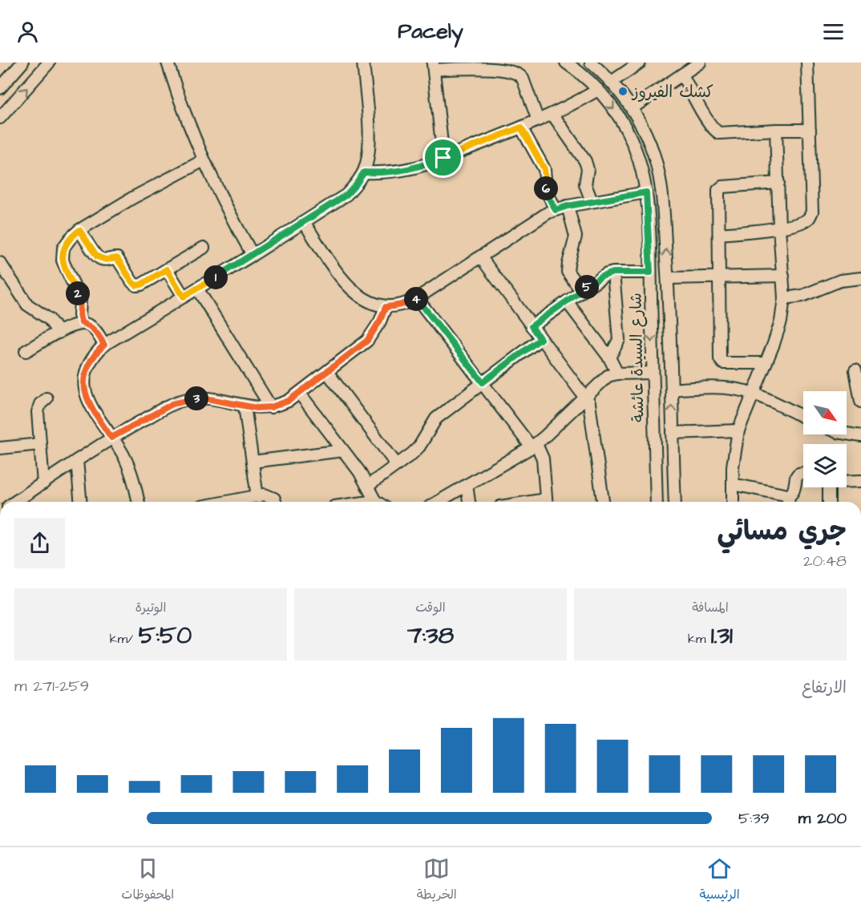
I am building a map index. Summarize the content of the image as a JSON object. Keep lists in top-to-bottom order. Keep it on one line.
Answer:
{"streets":{"street":["شارع السيدة عائشة"]},"places":["كشك الفيروز"],"north":"bottom right","page":{"header":"Pacely","pins":["6","1","5","2","4","3"],"heading":["جري مسائي","20:48"],"stats":[["المسافة","1.31 km"],["الوقت","7:38"],["الوتيرة","5:50 /km"]],"chart":["الارتفاع","259–271 m"],"list":[{"name":"200 m","note":"5:39"}],"tabs":["الرئيسية","الخريطة","المحفوظات"]}}
